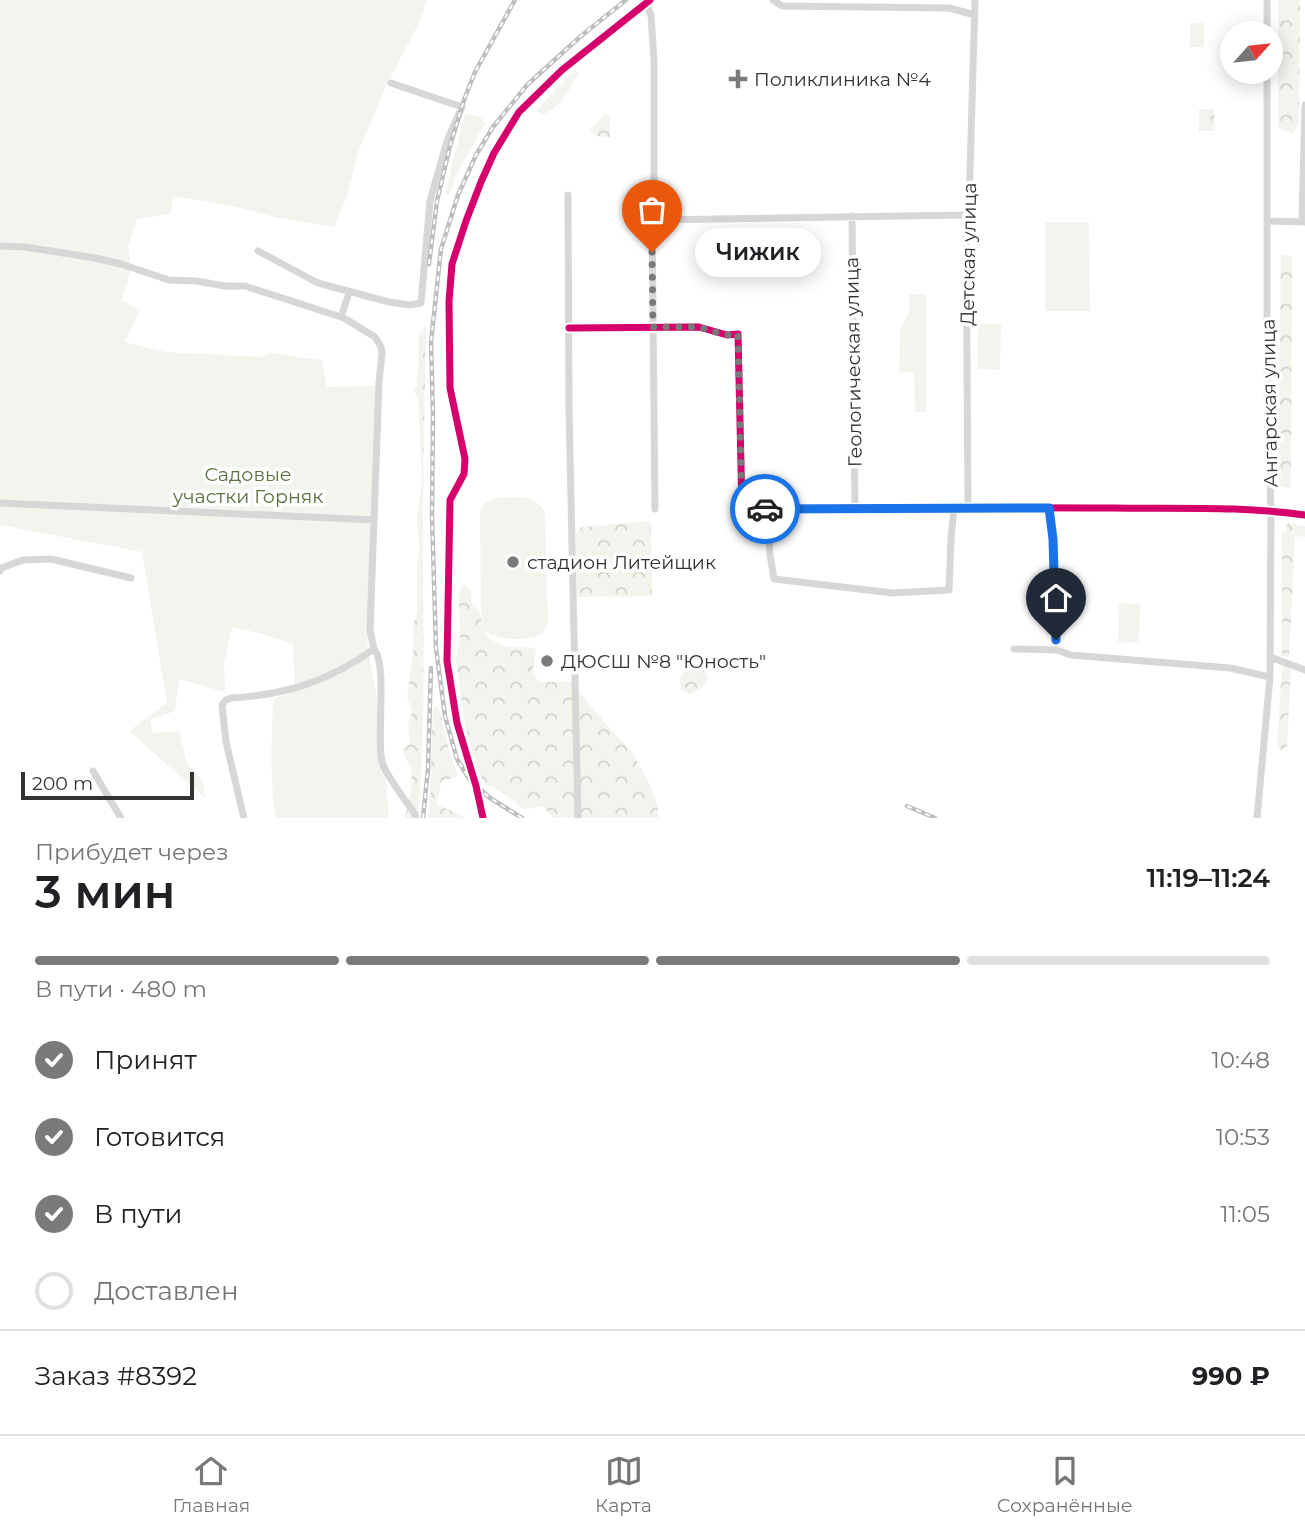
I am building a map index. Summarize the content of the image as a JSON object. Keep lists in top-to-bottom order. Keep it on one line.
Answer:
{"streets":{"street":["Детская улица","Геологическая улица","Ангарская улица"]},"parks":["Садовые участки Горняк"],"places":{"health":["Поликлиника №4"],"other":["Чижик","стадион Литейщик","ДЮСШ №8 \"Юность\""]},"scale_bar":"200 m","north":"top right","page":{"bubble":"Чижик","scale":"200 m","heading":["3 мин","Прибудет через","11:19–11:24"],"panel":["Заказ #8392","990 ₽"],"bar":"В пути · 480 m","list":[["Принят","10:48"],["Готовится","10:53"],["В пути","11:05"],"Доставлен"],"tabs":["Главная","Карта","Сохранённые"]}}
